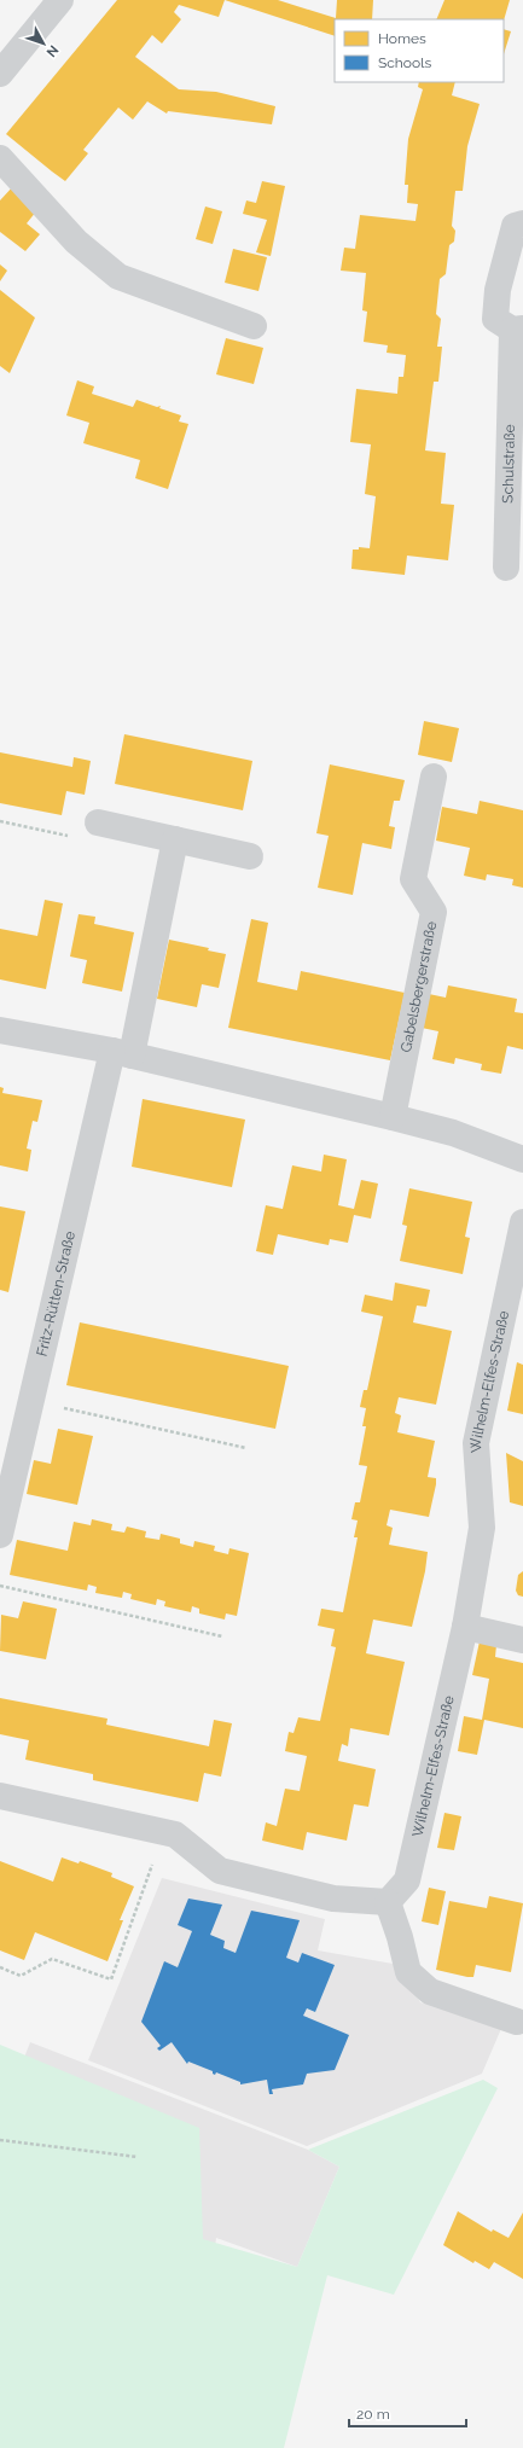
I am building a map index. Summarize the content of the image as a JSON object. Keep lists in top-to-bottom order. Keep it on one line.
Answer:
{"streets":{"street":["Schulstraße","Gabelsbergerstraße","Fritz-Rütten-Straße","Wilhelm-Elfes-Straße"]},"legend":["Homes","Schools"],"scale_bar":"20 m","north":"bottom right"}
